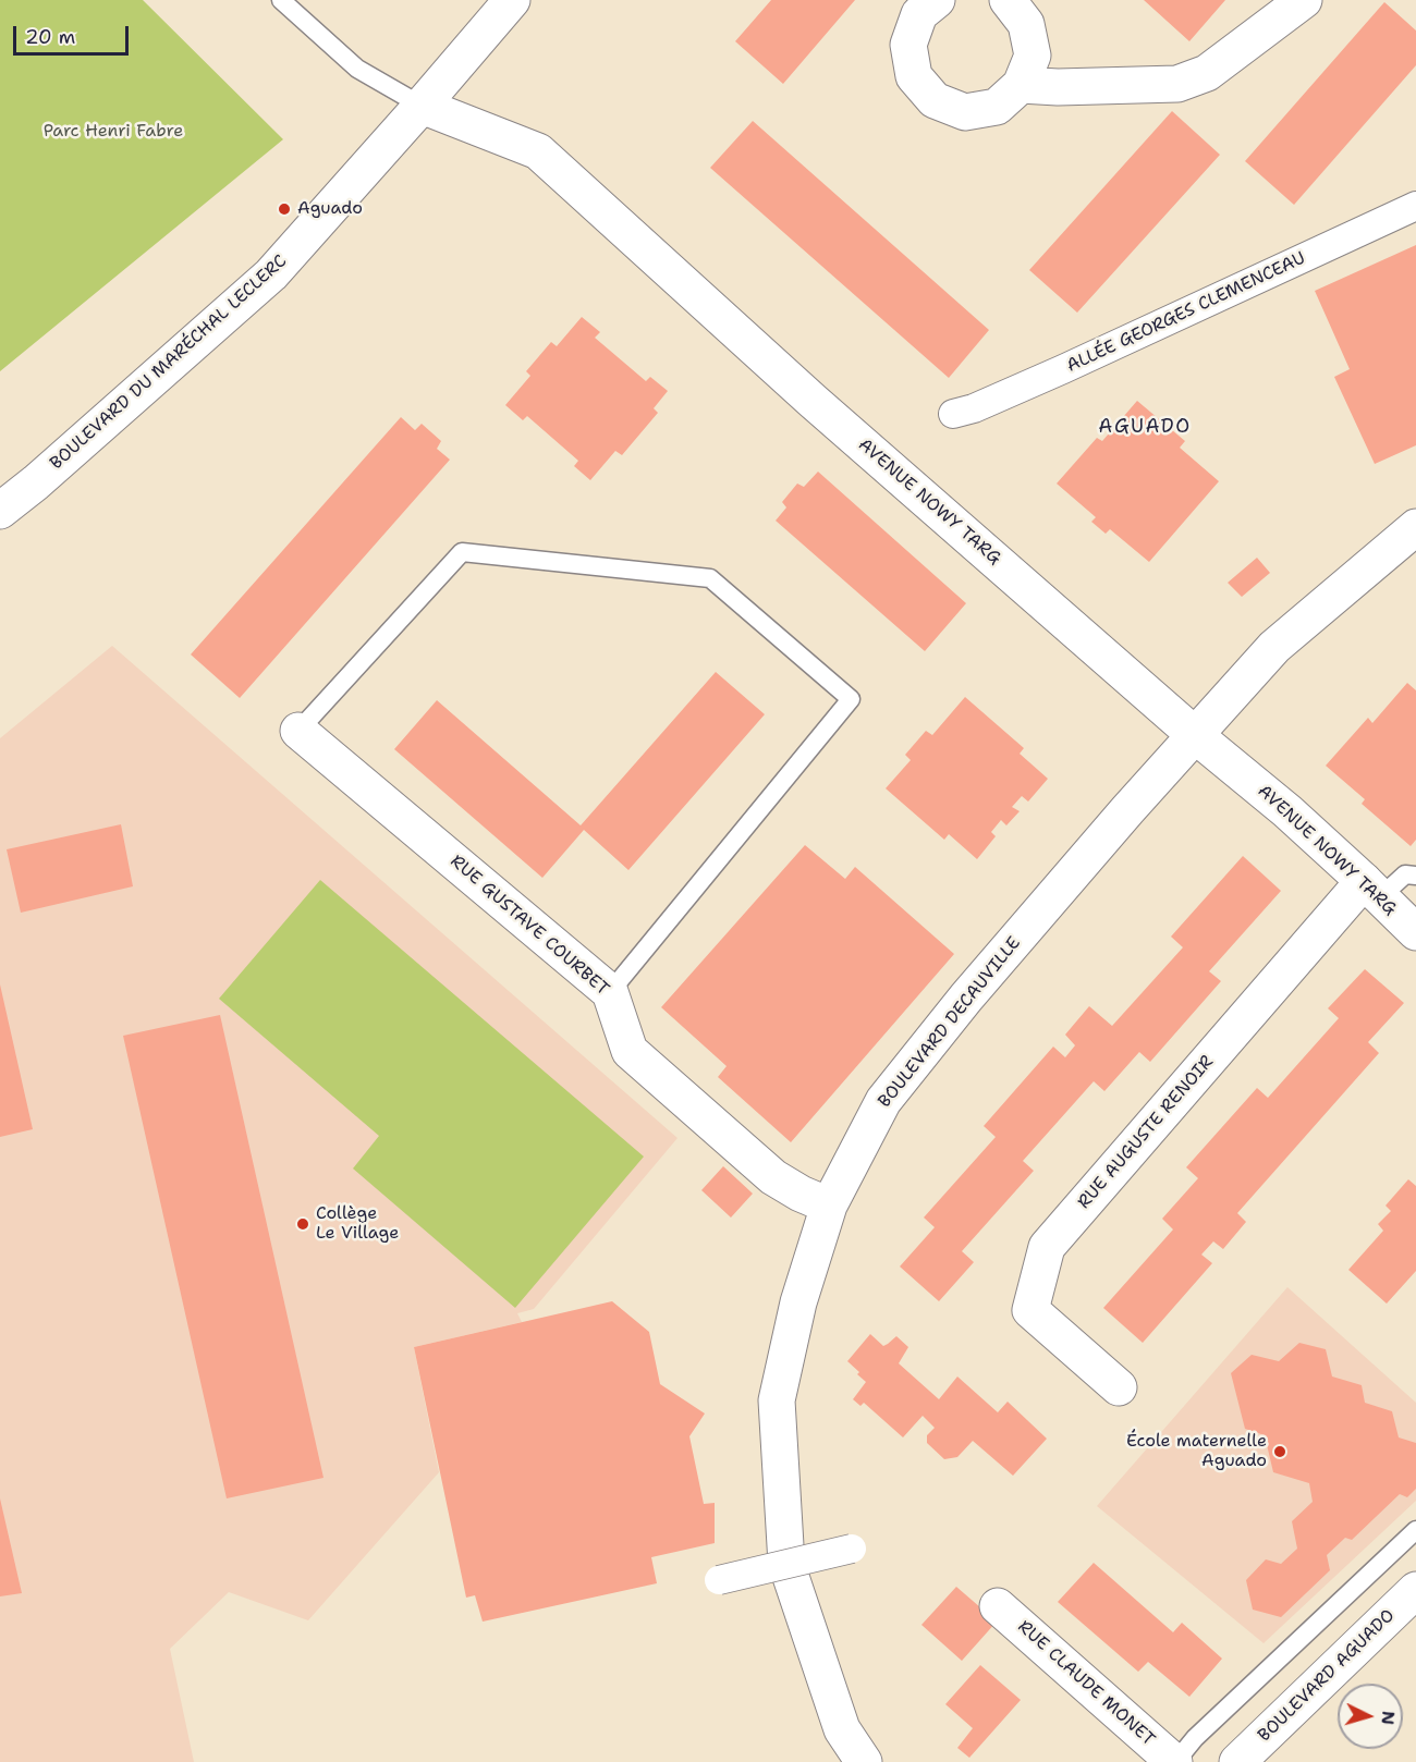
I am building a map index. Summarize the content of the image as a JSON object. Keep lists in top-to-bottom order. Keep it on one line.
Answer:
{"streets":{"street":["ALLÉE GEORGES CLEMENCEAU","BOULEVARD DU MARÉCHAL LECLERC","AVENUE NOWY TARG","RUE GUSTAVE COURBET","BOULEVARD DECAUVILLE","RUE AUGUSTE RENOIR","BOULEVARD AGUADO","RUE CLAUDE MONET"]},"crossings":[["BOULEVARD DU MARÉCHAL LECLERC","AVENUE NOWY TARG"],["AVENUE NOWY TARG","BOULEVARD DECAUVILLE"],["AVENUE NOWY TARG","RUE AUGUSTE RENOIR"],["RUE GUSTAVE COURBET","BOULEVARD DECAUVILLE"]],"districts":["AGUADO"],"parks":["Parc Henri Fabre"],"places":["Aguado","Collège Le Village","École maternelle Aguado"],"scale_bar":"20 m","north":"right"}
